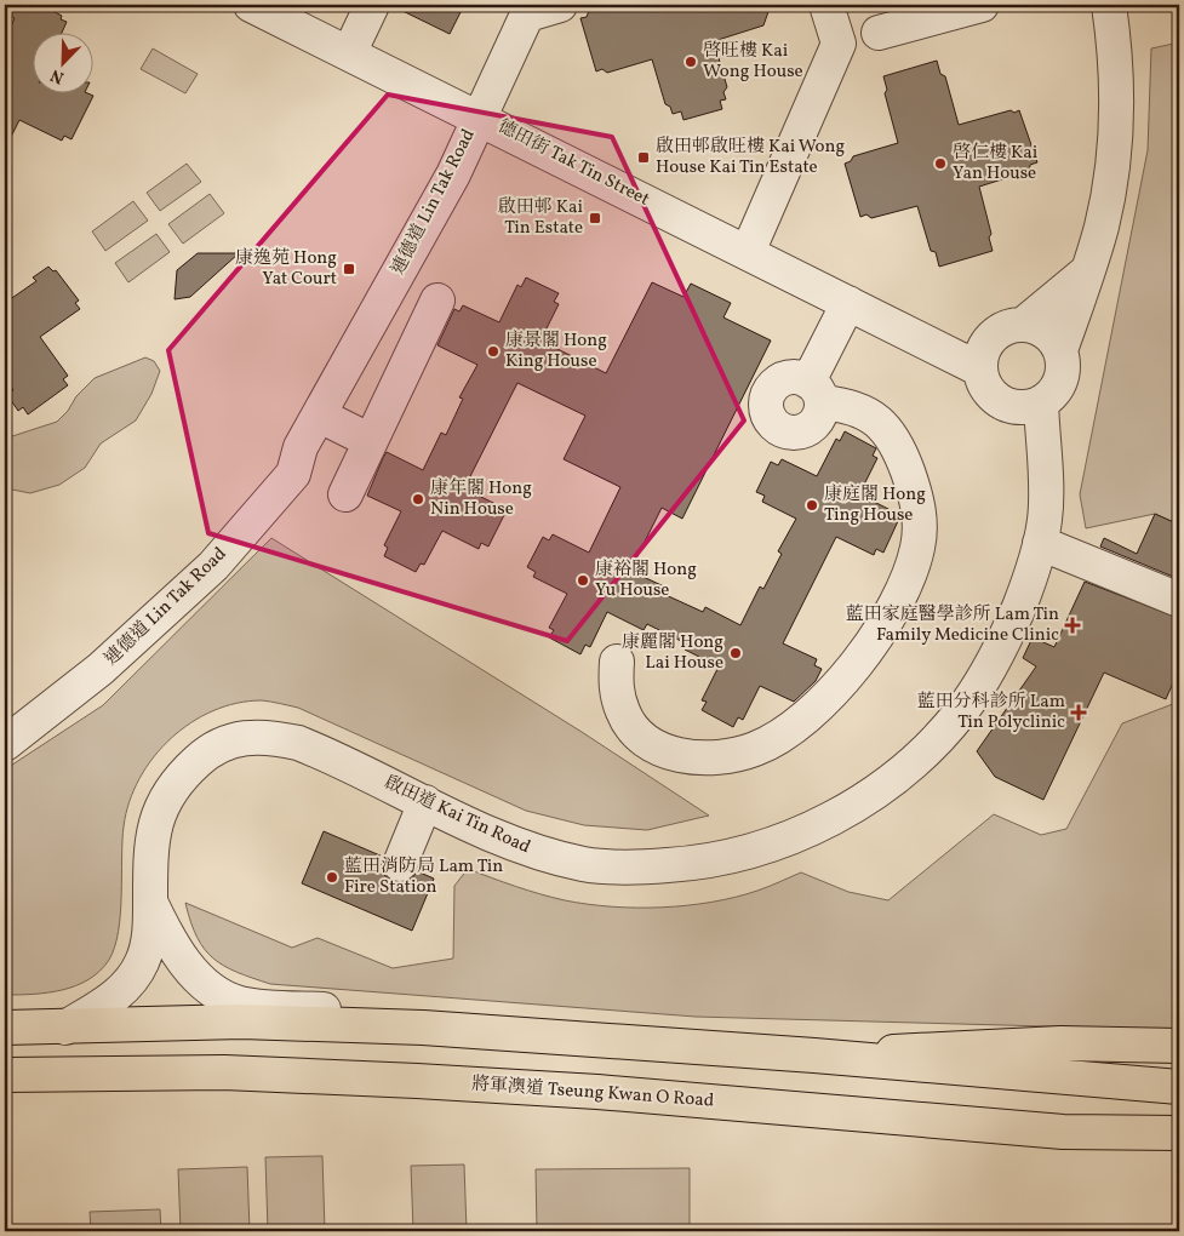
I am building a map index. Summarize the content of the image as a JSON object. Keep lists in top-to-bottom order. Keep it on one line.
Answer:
{"streets":{"main road":["將軍澳道 Tseung Kwan O Road"],"street":["德田街 Tak Tin Street","連德道 Lin Tak Road","啟田道 Kai Tin Road"]},"crossings":[["德田街 Tak Tin Street","連德道 Lin Tak Road"],["德田街 Tak Tin Street","啟田道 Kai Tin Road"]],"places":{"other":["啓旺樓 Kai Wong House","啓仁樓 Kai Yan House","康景閣 Hong King House","康年閣 Hong Nin House","康庭閣 Hong Ting House","康裕閣 Hong Yu House","康麗閣 Hong Lai House","藍田消防局 Lam Tin Fire Station"],"transit":["啟田邨啟旺樓 Kai Wong House Kai Tin Estate","啟田邨 Kai Tin Estate","康逸苑 Hong Yat Court"],"health":["藍田家庭醫學診所 Lam Tin Family Medicine Clinic","藍田分科診所 Lam Tin Polyclinic"]},"north":"bottom left"}
